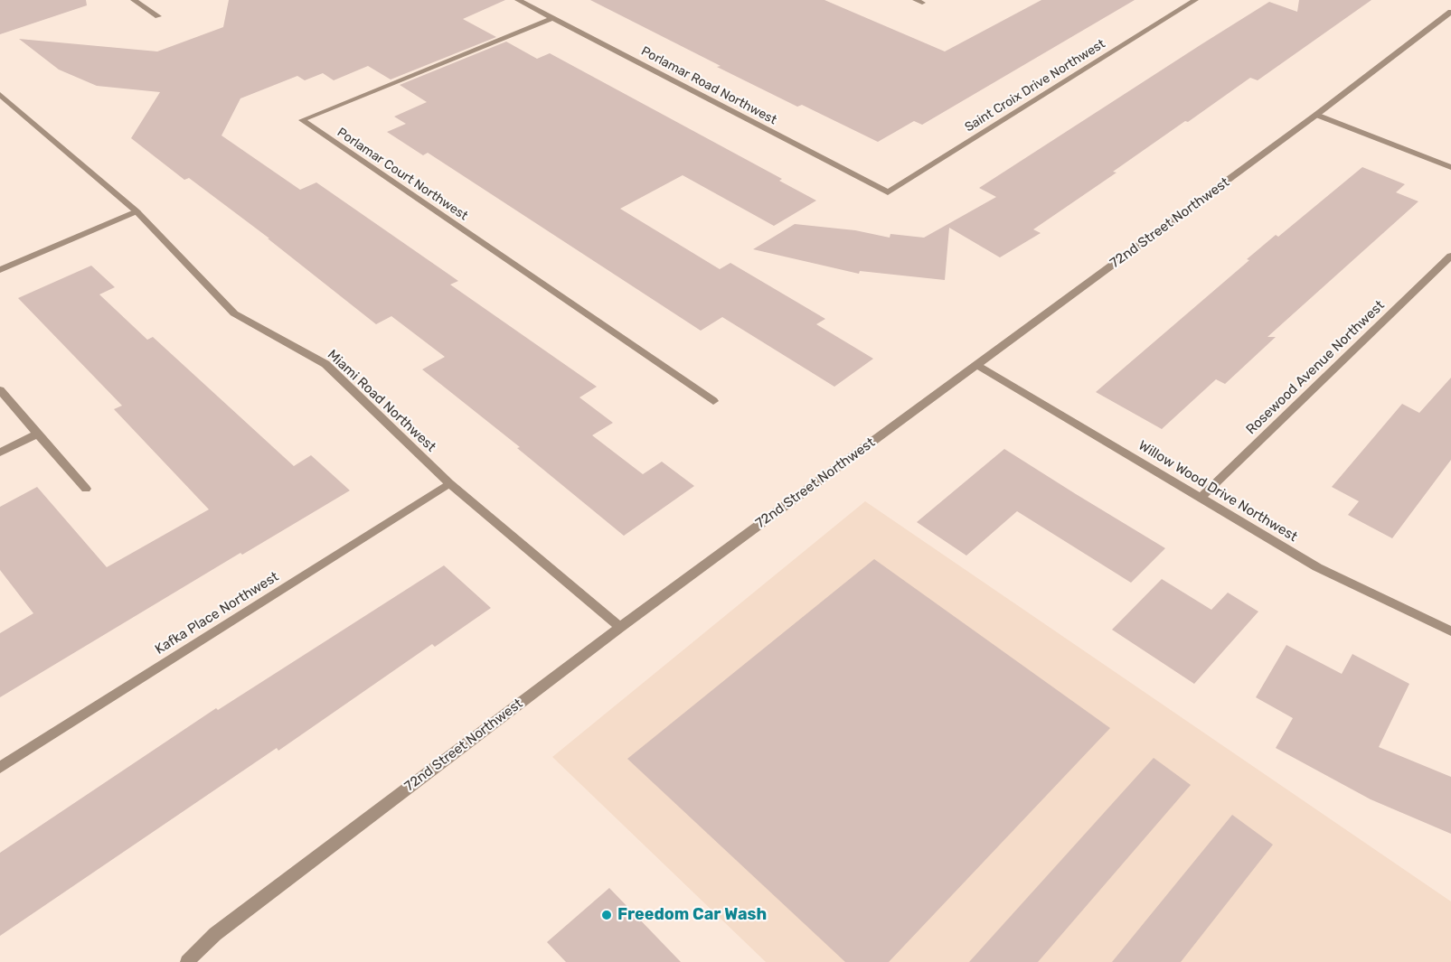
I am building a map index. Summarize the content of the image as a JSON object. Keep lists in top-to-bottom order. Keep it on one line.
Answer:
{"streets":{"street":["Porlamar Road Northwest","Saint Croix Drive Northwest","Porlamar Court Northwest","72nd Street Northwest","Rosewood Avenue Northwest","Miami Road Northwest","Willow Wood Drive Northwest","Kafka Place Northwest"]},"crossings":[["Porlamar Road Northwest","Saint Croix Drive Northwest"],["Porlamar Road Northwest","Porlamar Court Northwest"],["72nd Street Northwest","Miami Road Northwest"],["72nd Street Northwest","Willow Wood Drive Northwest"],["Rosewood Avenue Northwest","Willow Wood Drive Northwest"],["Miami Road Northwest","Kafka Place Northwest"]],"places":["Freedom Car Wash"]}
